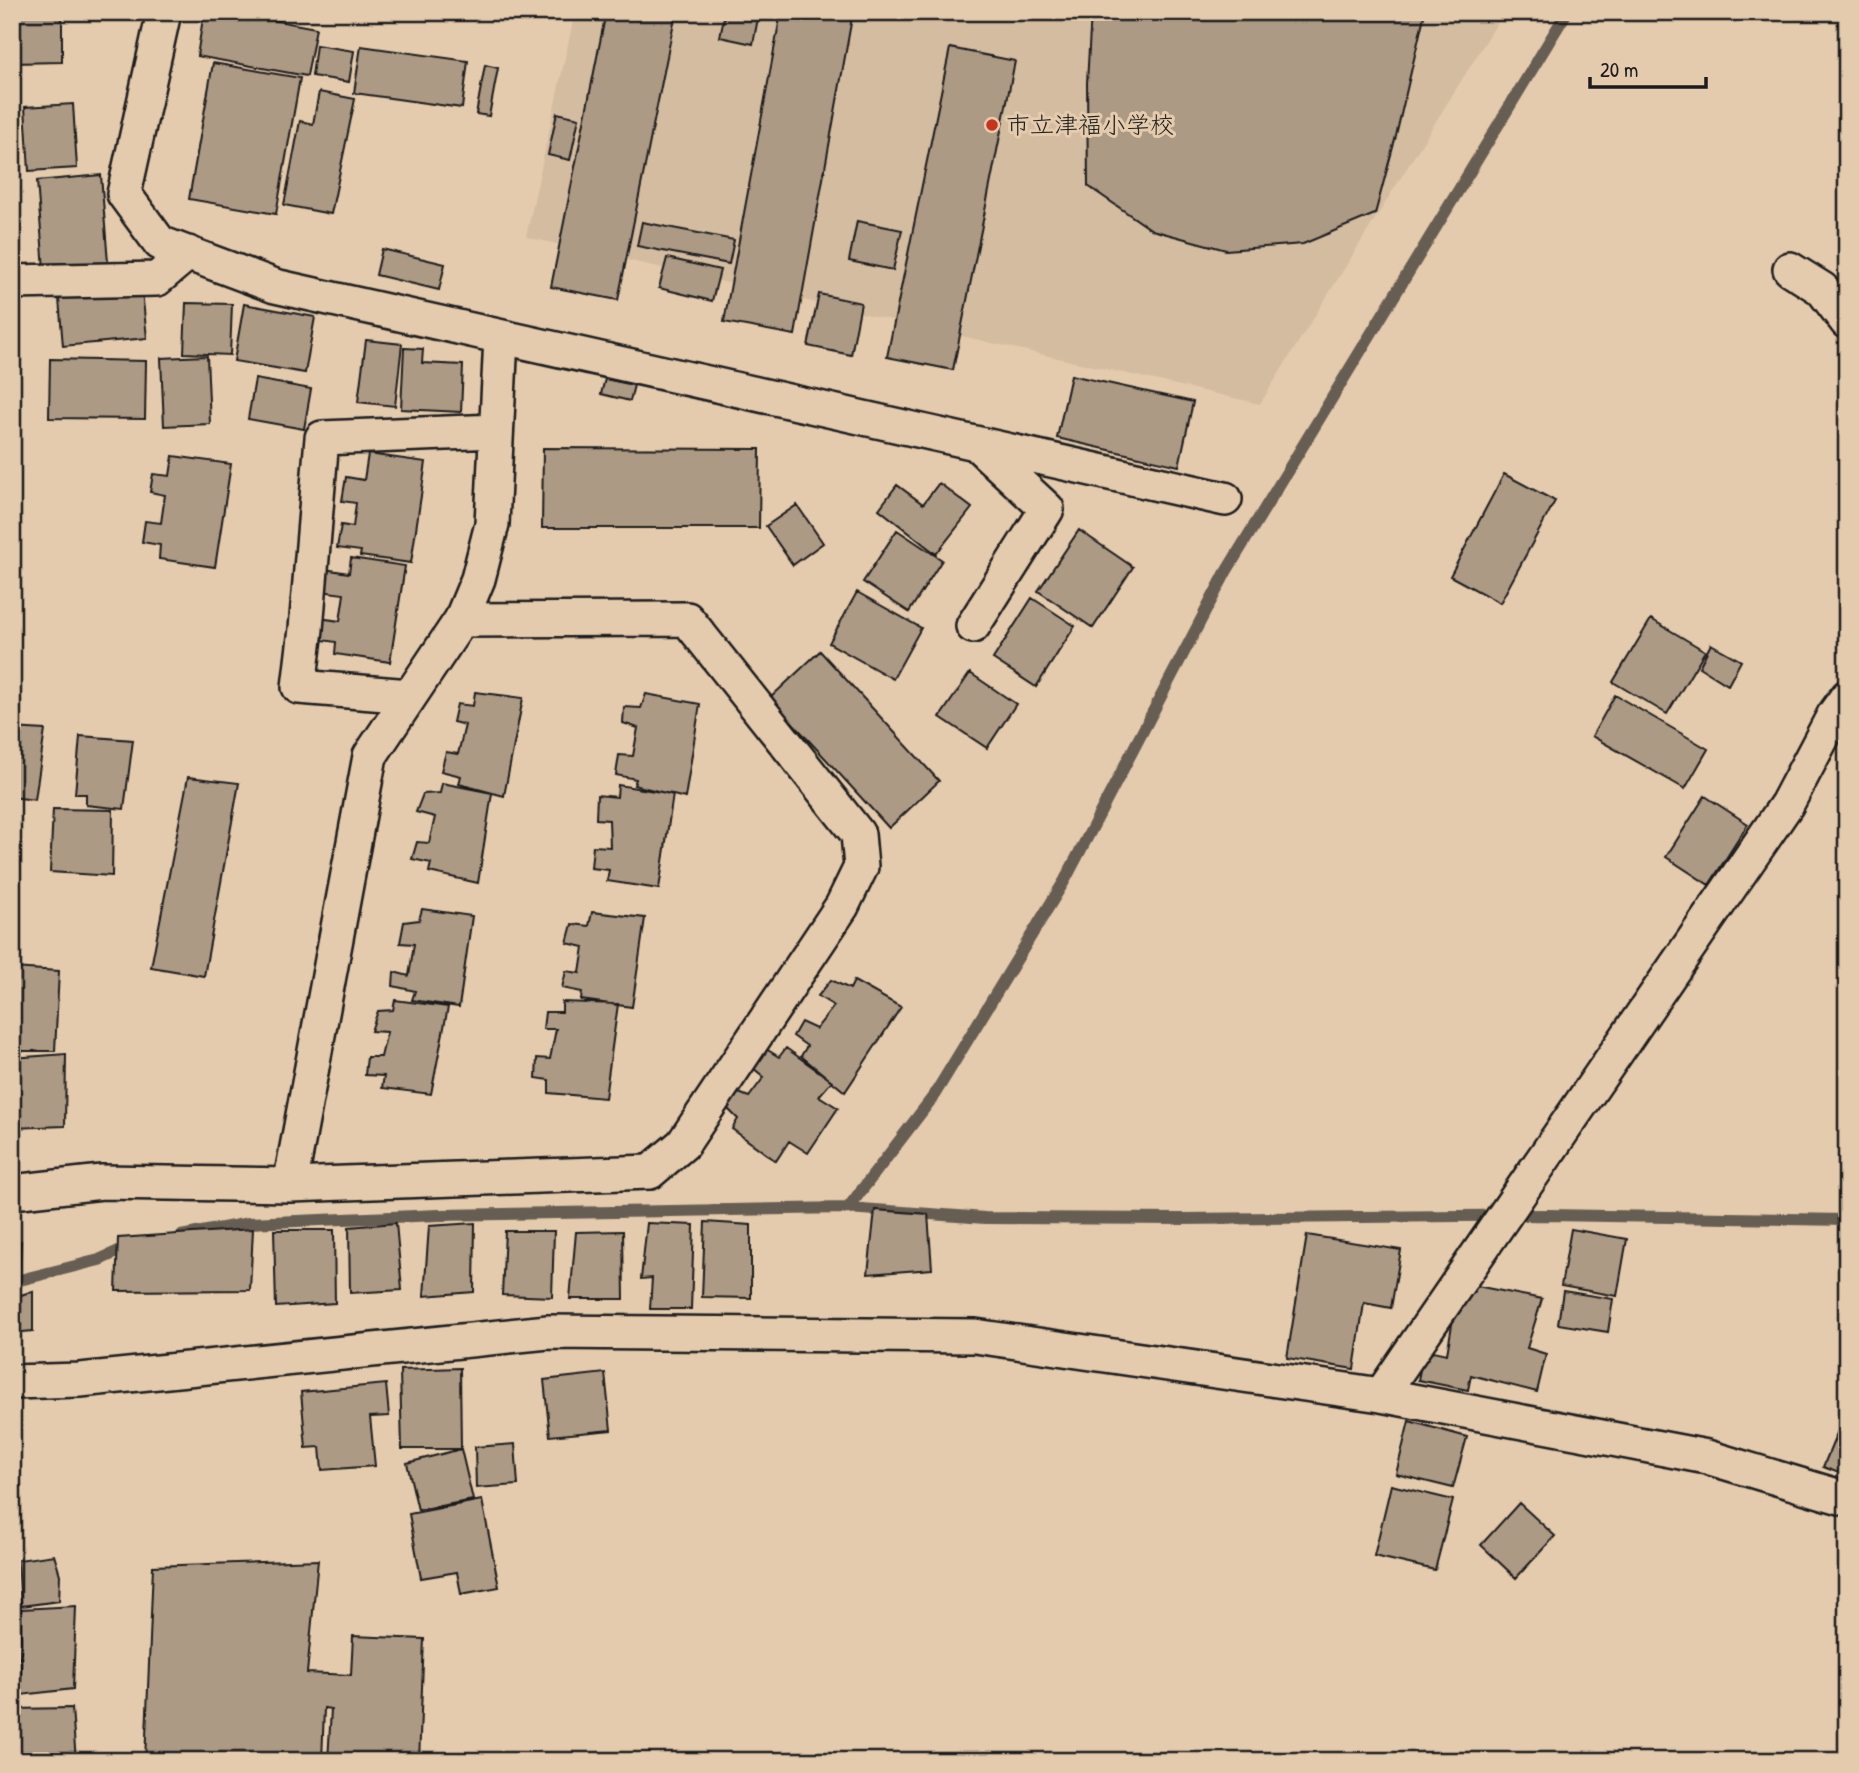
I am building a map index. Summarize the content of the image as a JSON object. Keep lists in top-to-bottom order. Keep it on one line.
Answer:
{"places":["市立津福小学校"],"scale_bar":"20 m"}
